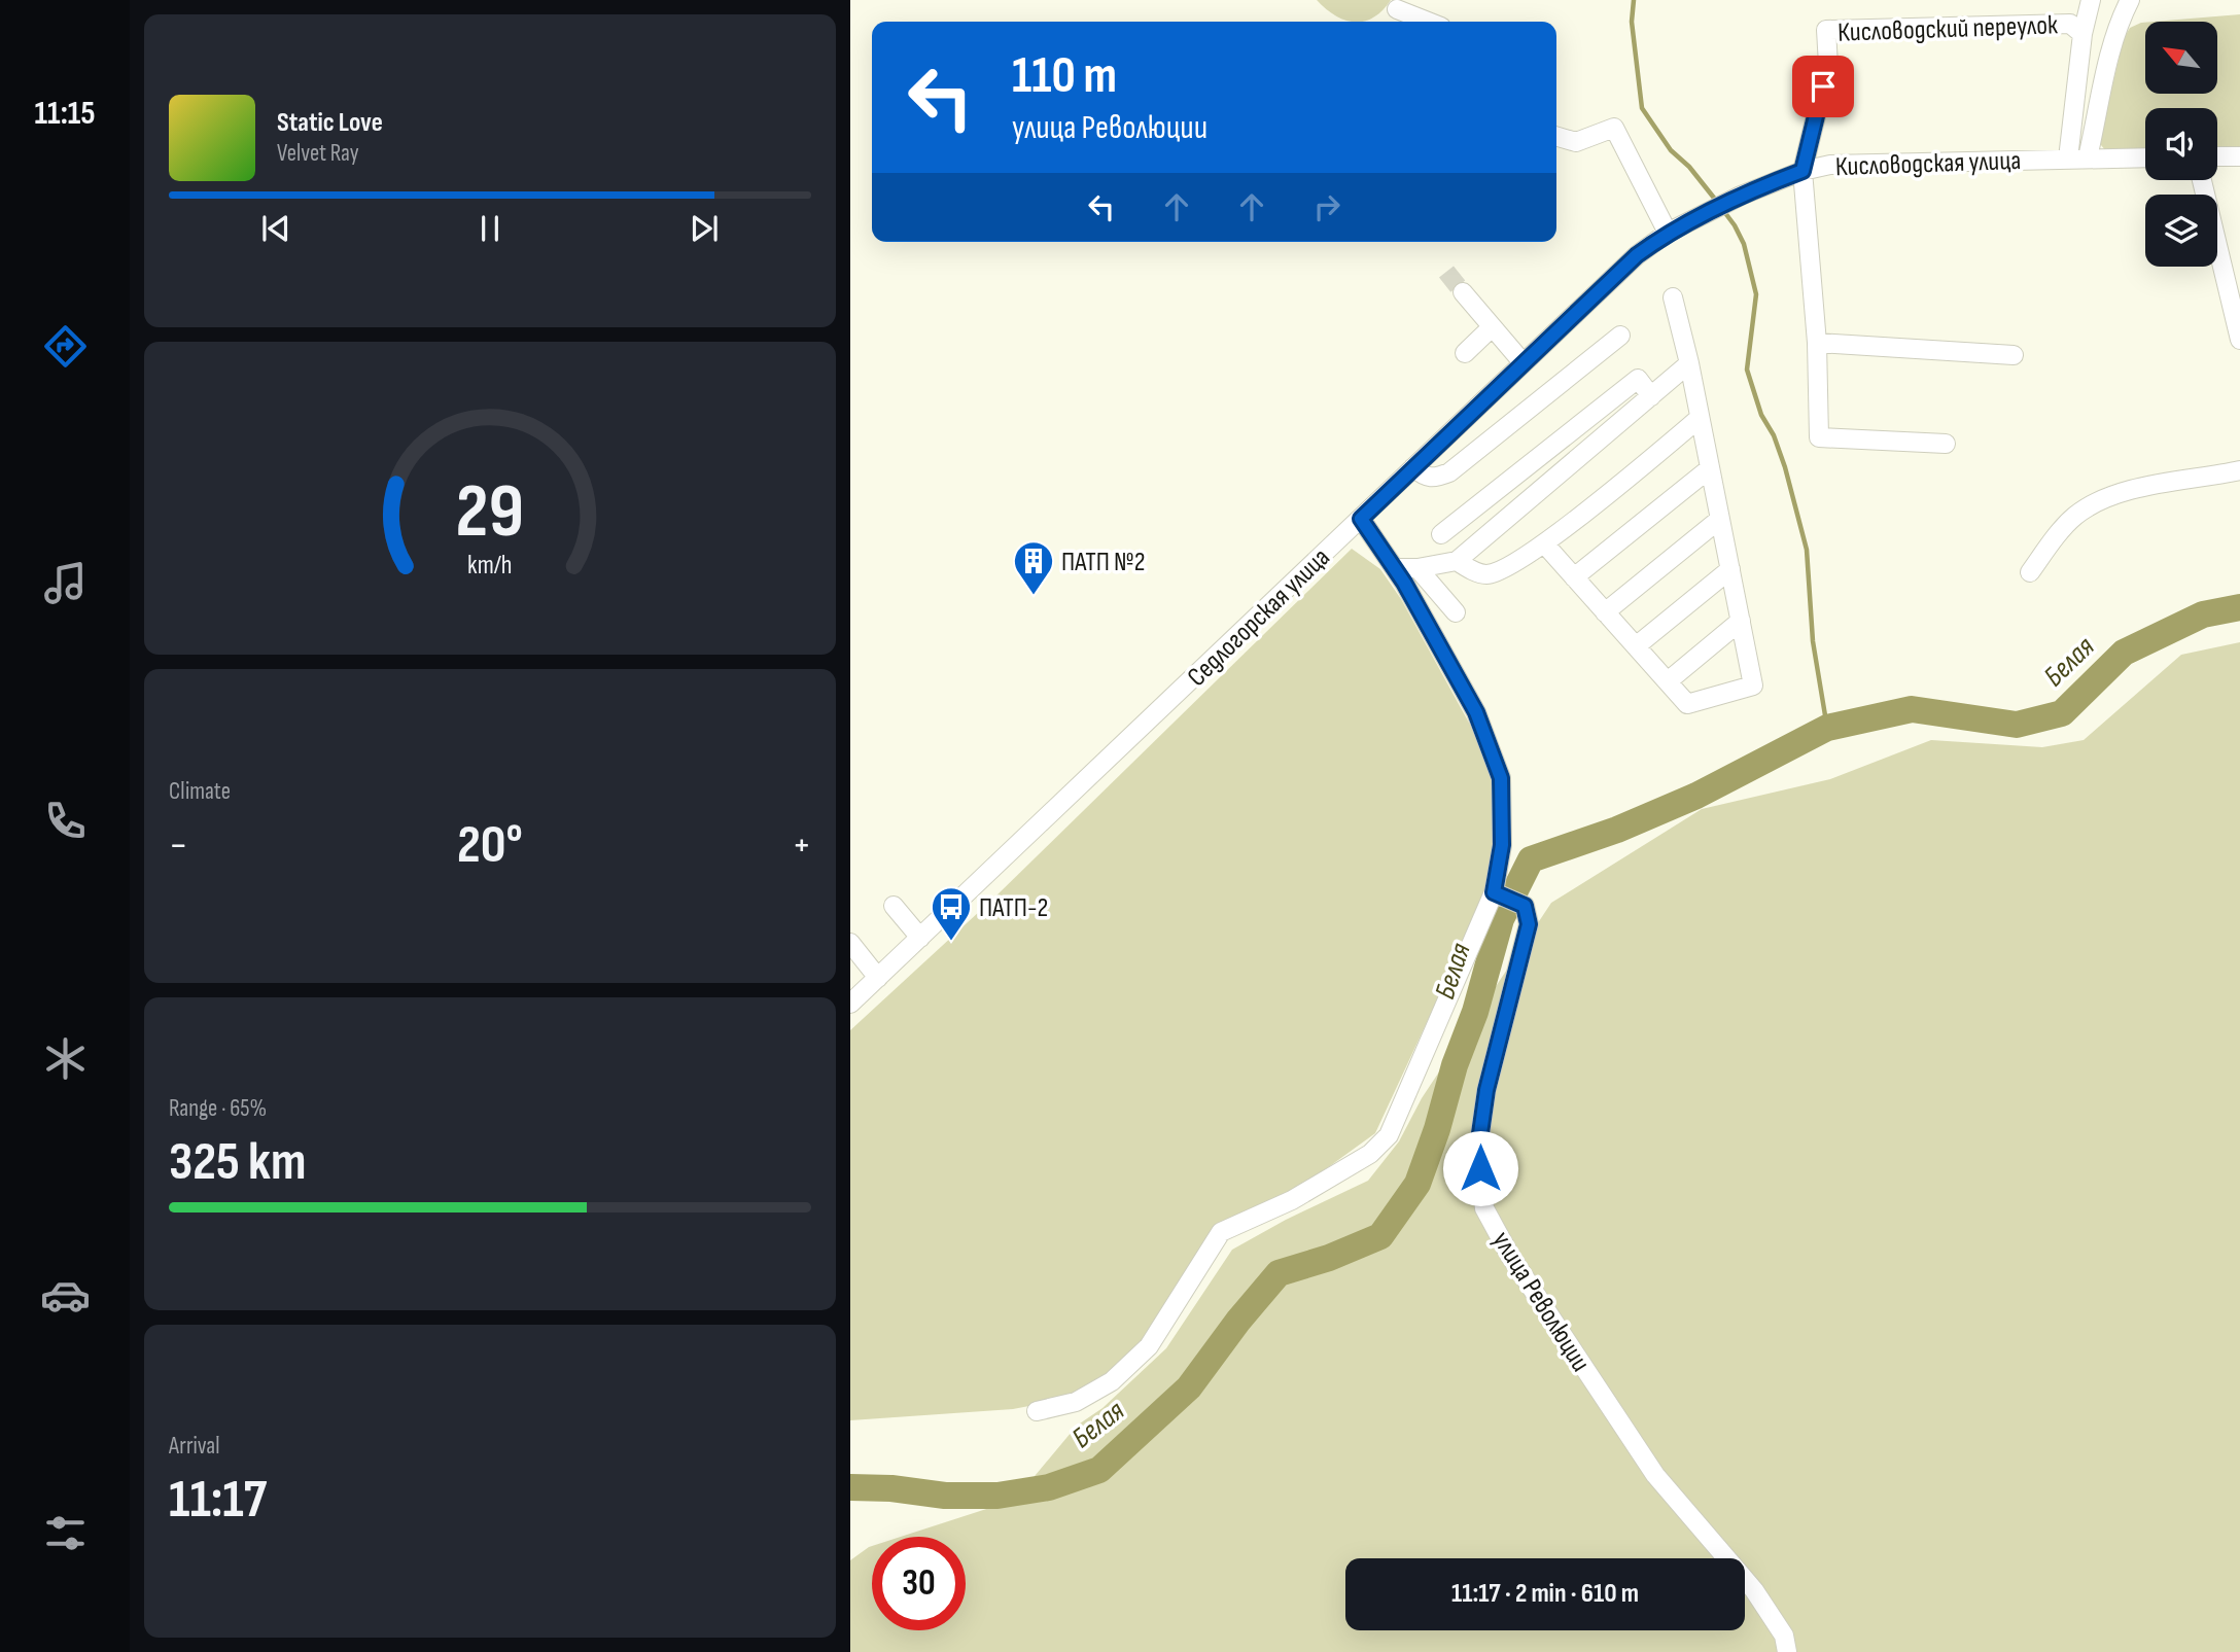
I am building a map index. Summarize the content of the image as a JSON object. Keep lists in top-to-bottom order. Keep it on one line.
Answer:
{"streets":{"street":["Кисловодский переулок","Кисловодская улица","Седлогорская улица","улица Революции"]},"crossings":[["Кисловодский переулок","Кисловодская улица"],["Кисловодская улица","Седлогорская улица"]],"water":["Белая"],"places":{"building":["ПАТП №2"],"bus stop":["ПАТП-2"]},"north":"top left","page":{"tabs":"11:15","turn":["110 m","улица Революции"],"song":["Static Love","Velvet Ray"],"tile":["Climate",["Range · 65%","325 km"],["Arrival","11:17"]],"heat":["−","20°","+"],"limit":"30","trip":"11:17 · 2 min · 610 m","gauge":["29","km/h"]}}
